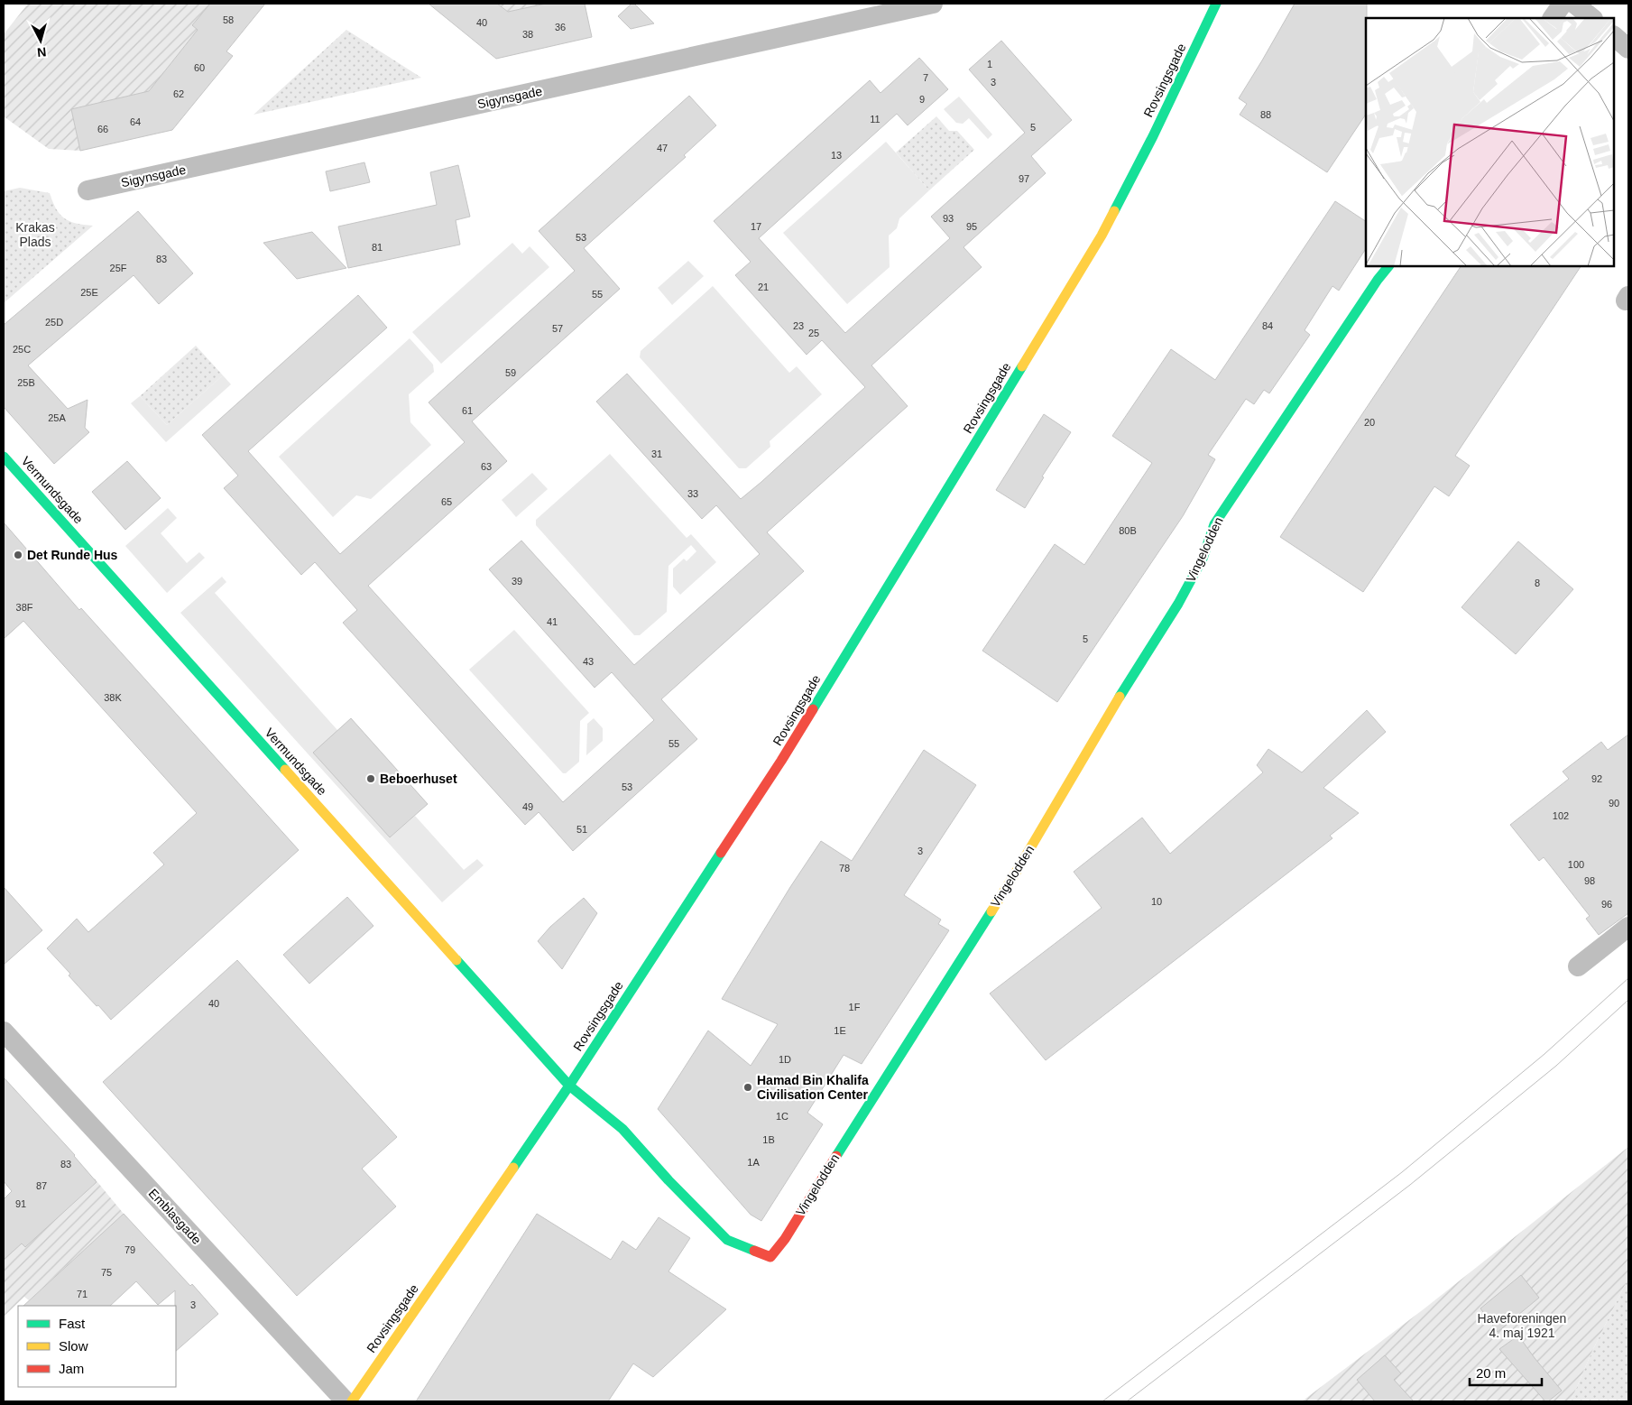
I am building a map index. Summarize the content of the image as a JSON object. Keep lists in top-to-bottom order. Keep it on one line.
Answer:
{"streets":{"street":["Rovsingsgade","Sigynsgade","Vermundsgade","Vingelodden","Emblasgade"]},"crossings":[["Rovsingsgade","Vermundsgade"],["Rovsingsgade","Vingelodden"],["Vermundsgade","Vingelodden"]],"parks":["Krakas Plads","Haveforeningen 4. maj 1921"],"places":["Det Runde Hus","Beboerhuset","Hamad Bin Khalifa Civilisation Center"],"house_numbers":["58","40","36","38","1","60","7","3","62","9","88","11","64","5","66","47","13","97","93","17","95","53","81","83","25F","21","25E","55","25D","23","84","57","25","25C","59","25B","61","25A","20","31","63","33","65","80B","39","8","38F","41","5","43","38K","55","92","53","90","49","102","51","3","100","78","98","10","96","40","1F","1E","1D","1C","1B","1A","83","87","91","79","75","71","3"],"legend":["Fast","Slow","Jam"],"scale_bar":"20 m","north":"bottom"}
